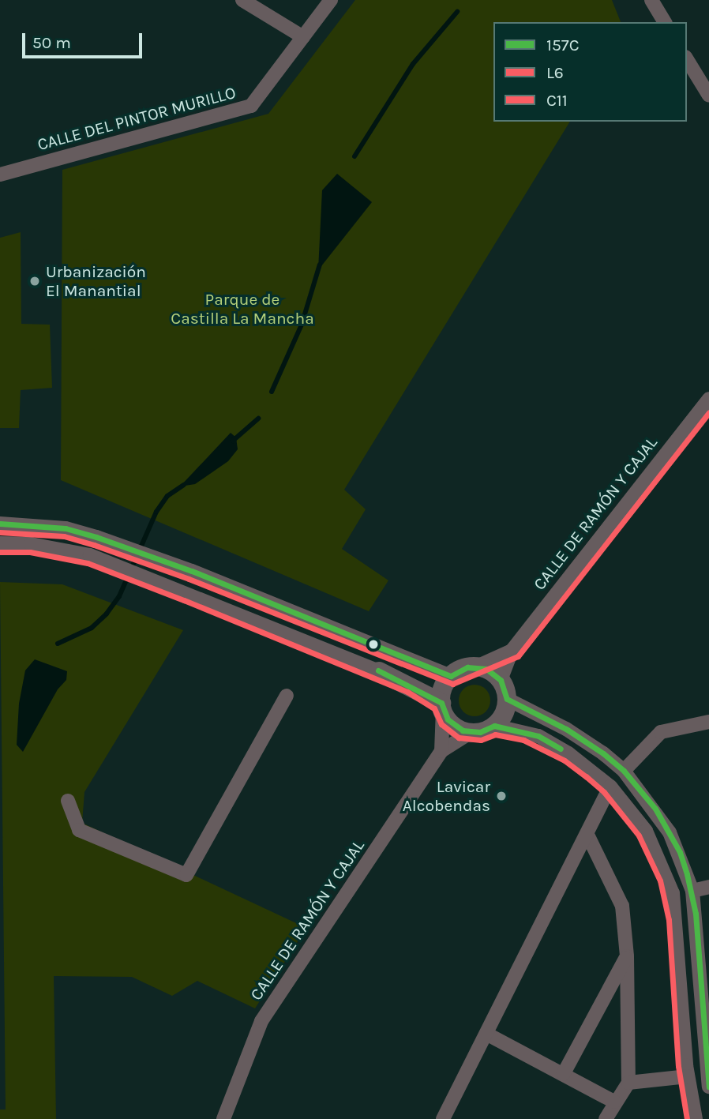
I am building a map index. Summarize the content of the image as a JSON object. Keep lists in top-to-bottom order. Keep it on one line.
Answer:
{"streets":{"street":["CALLE DEL PINTOR MURILLO","CALLE DE RAMÓN Y CAJAL"]},"parks":["Parque de Castilla La Mancha"],"places":["Urbanización El Manantial","Lavicar Alcobendas"],"lines":["transit line C11","transit line 157C","transit line L6"],"legend":["157C","L6","C11"],"scale_bar":"50 m"}
